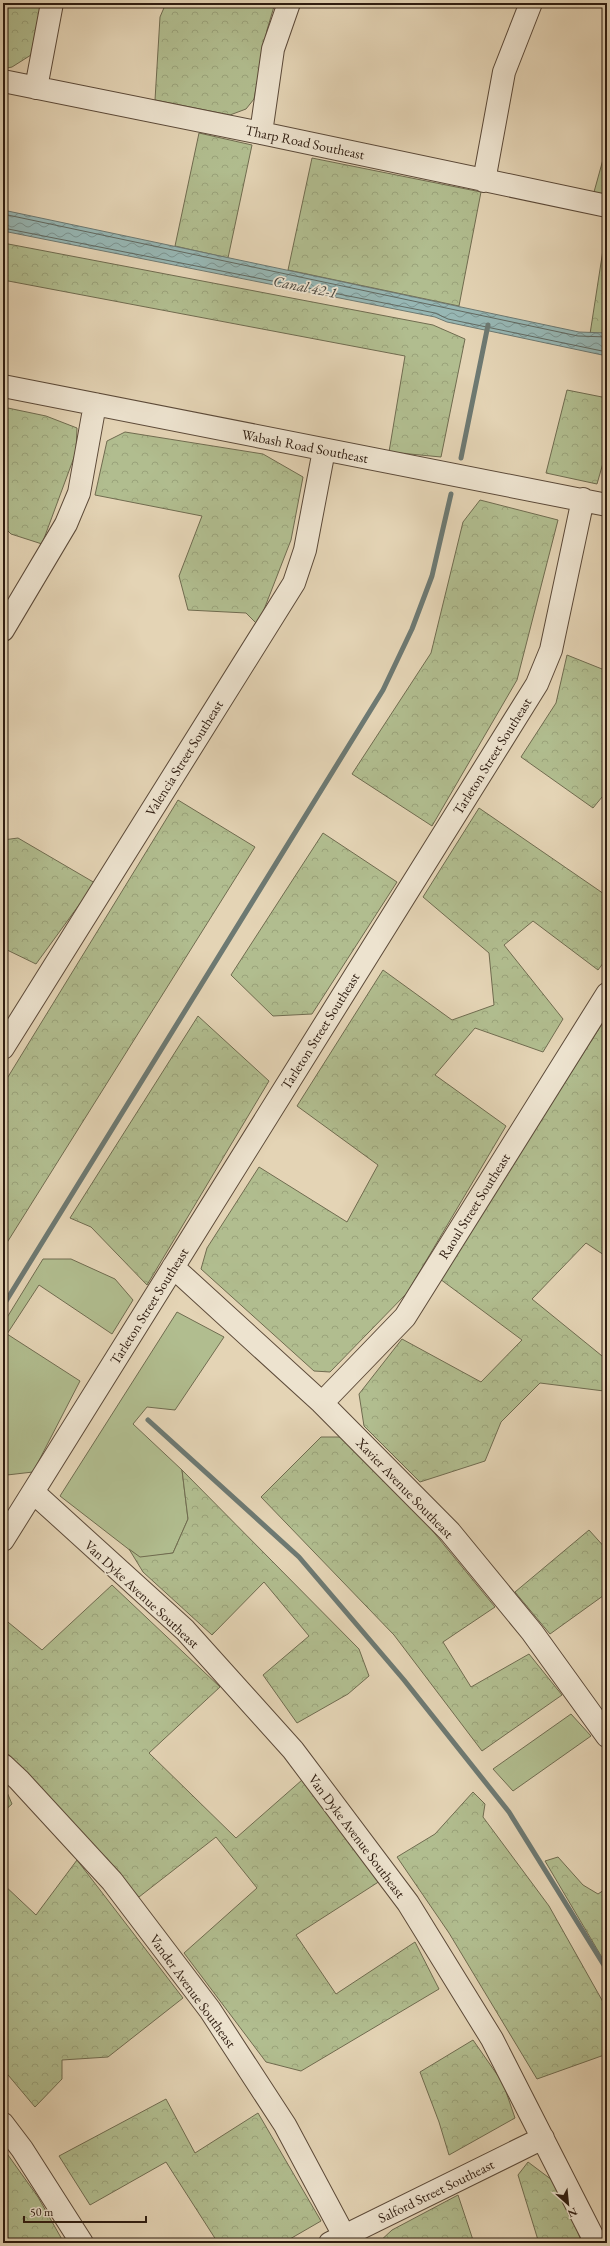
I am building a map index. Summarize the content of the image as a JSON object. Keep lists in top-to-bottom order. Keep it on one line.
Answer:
{"streets":{"street":["Tharp Road Southeast","Wabash Road Southeast","Tarleton Street Southeast","Valencia Street Southeast","Raoul Street Southeast","Xavier Avenue Southeast","Van Dyke Avenue Southeast","Vander Avenue Southeast","Salford Street Southeast"]},"crossings":[["Wabash Road Southeast","Tarleton Street Southeast"],["Wabash Road Southeast","Valencia Street Southeast"],["Tarleton Street Southeast","Xavier Avenue Southeast"],["Tarleton Street Southeast","Van Dyke Avenue Southeast"],["Raoul Street Southeast","Xavier Avenue Southeast"],["Van Dyke Avenue Southeast","Salford Street Southeast"],["Vander Avenue Southeast","Salford Street Southeast"]],"water":["Canal 42-1"],"scale_bar":"50 m","north":"bottom right"}
